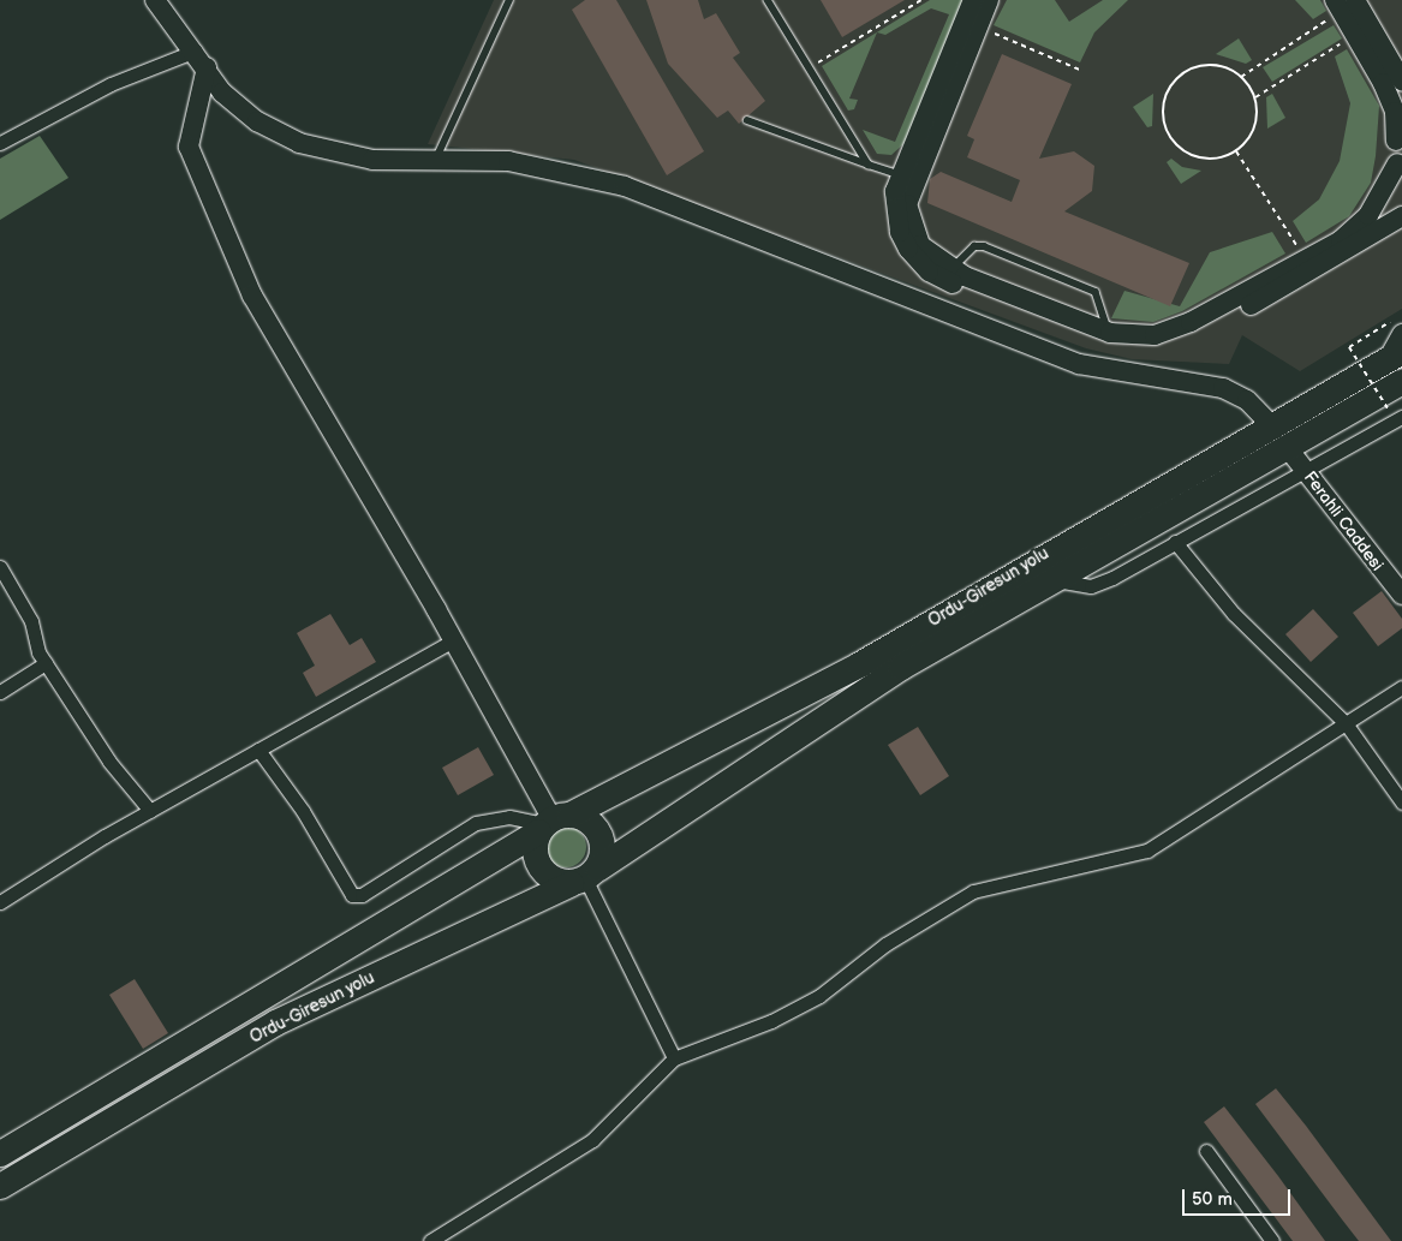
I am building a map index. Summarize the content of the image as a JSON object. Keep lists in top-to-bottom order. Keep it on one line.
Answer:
{"streets":{"highway":["Ordu-Giresun yolu"],"street":["Ferahli Caddesi"]},"crossings":[["Ferahli Caddesi","Ordu-Giresun yolu"]],"scale_bar":"50 m"}
